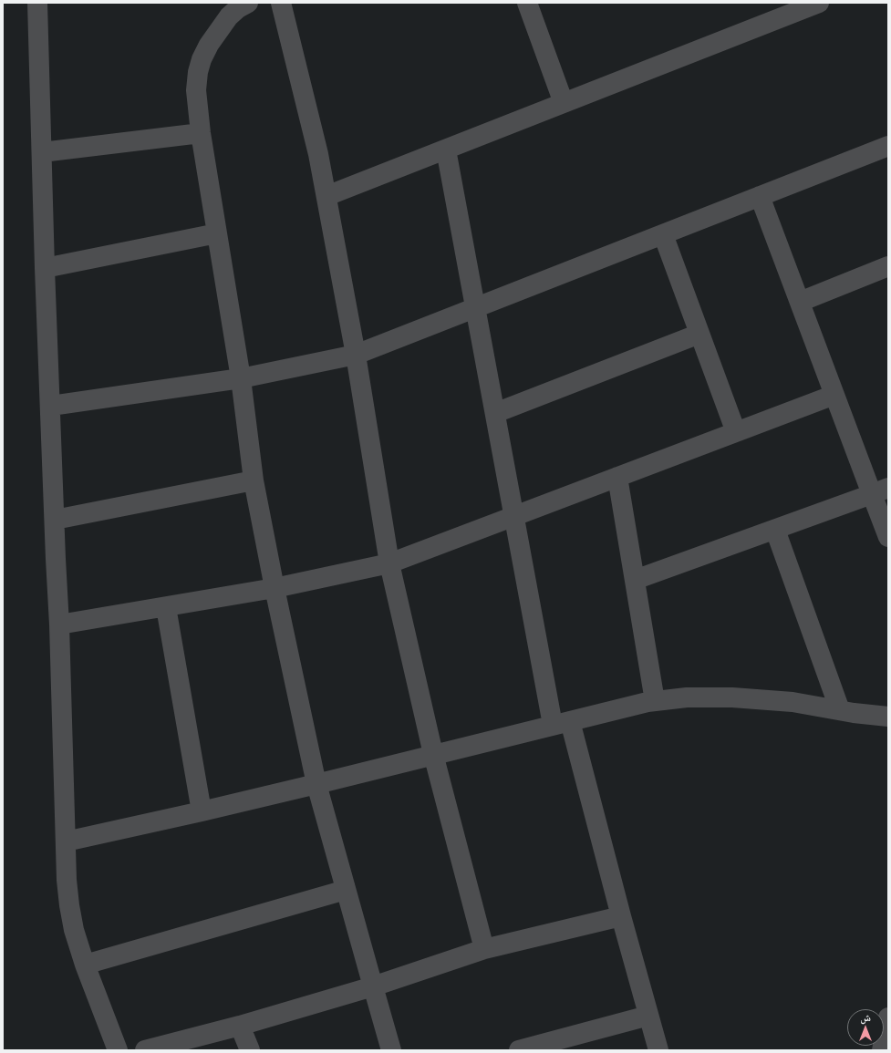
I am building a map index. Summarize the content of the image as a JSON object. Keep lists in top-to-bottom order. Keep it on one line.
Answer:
{"north":"top"}
